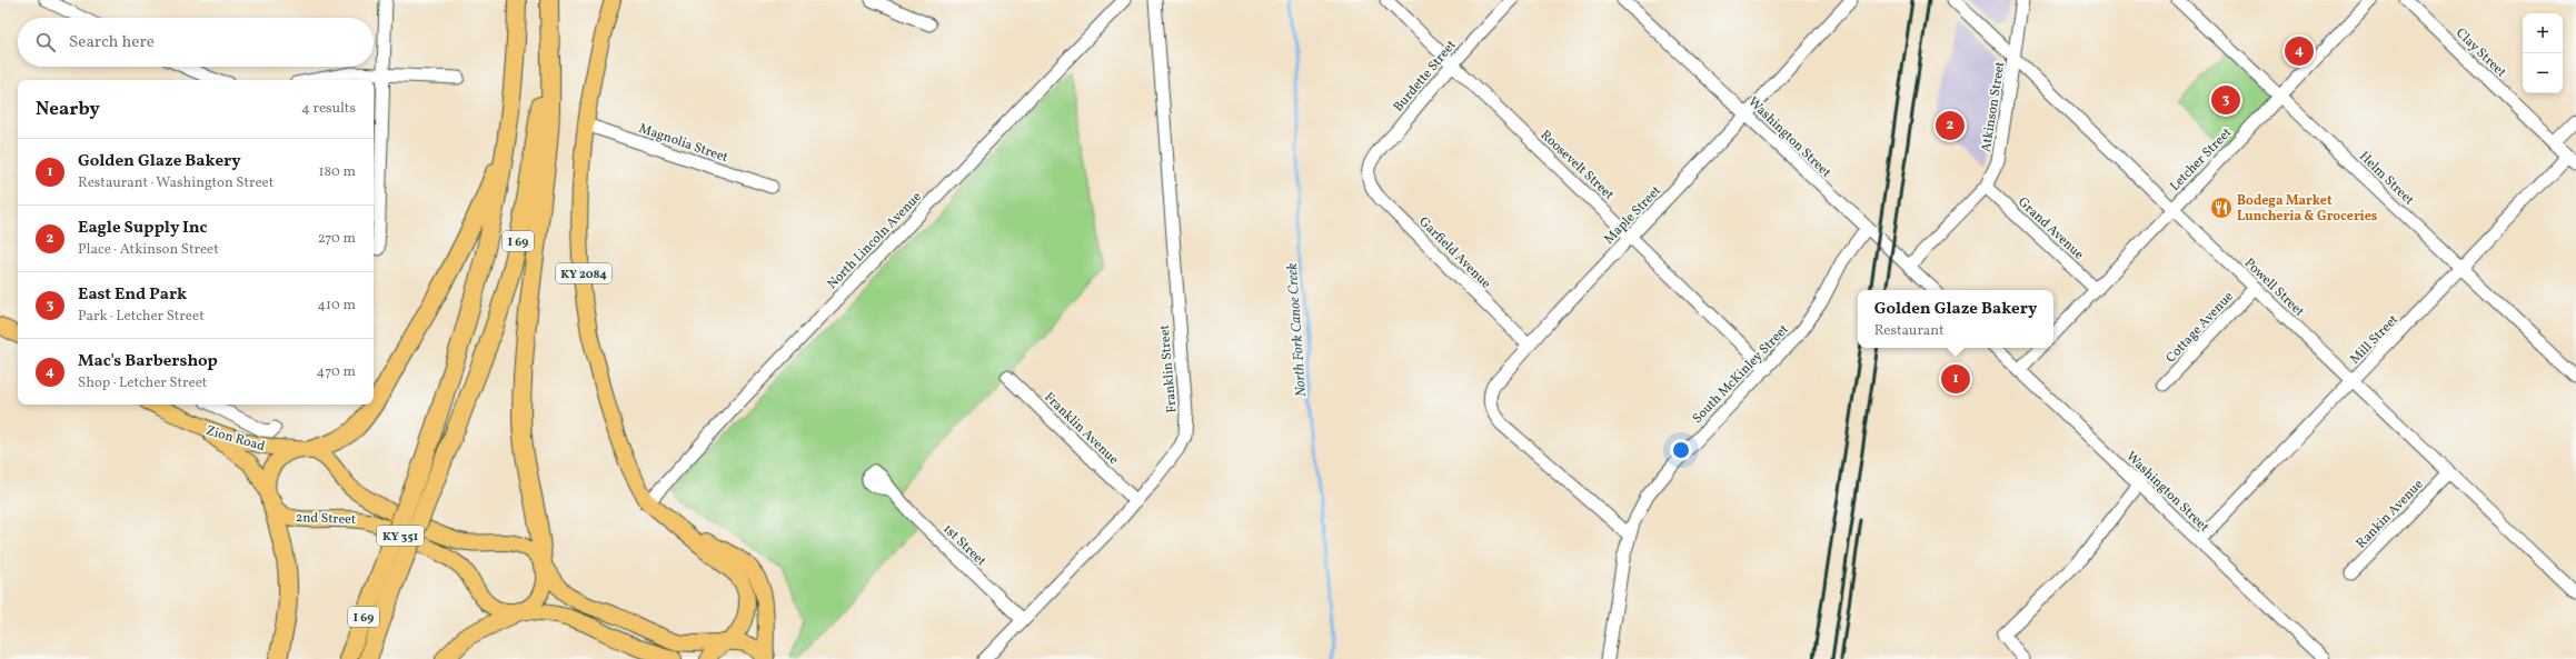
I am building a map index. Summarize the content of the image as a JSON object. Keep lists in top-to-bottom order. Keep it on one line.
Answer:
{"streets":{"highway":["I 69"],"main road":["KY 2084","Zion Road","2nd Street","KY 351"],"street":["Clay Street","Burdette Street","Atkinson Street","Washington Street","Magnolia Street","Letcher Street","Roosevelt Street","Helm Street","Maple Street","Grand Avenue","North Lincoln Avenue","Garfield Avenue","Powell Street","Cottage Avenue","Mill Street","Franklin Street","South McKinley Street","Franklin Avenue","Rankin Avenue","1st Street"]},"crossings":[["Clay Street","Mill Street"],["Burdette Street","Roosevelt Street"],["Burdette Street","Garfield Avenue"],["Atkinson Street","Washington Street"],["Atkinson Street","Grand Avenue"],["Atkinson Street","Powell Street"],["Washington Street","Maple Street"],["Washington Street","Mill Street"],["Washington Street","South McKinley Street"],["Magnolia Street","KY 2084"],["Letcher Street","Helm Street"],["Letcher Street","Grand Avenue"],["Letcher Street","Powell Street"],["Roosevelt Street","Maple Street"],["Roosevelt Street","South McKinley Street"],["Helm Street","Mill Street"],["Maple Street","Garfield Avenue"],["Maple Street","South McKinley Street"],["North Lincoln Avenue","KY 2084"],["KY 2084","2nd Street"],["Powell Street","Cottage Avenue"],["Powell Street","Mill Street"],["Powell Street","Rankin Avenue"],["Franklin Street","Franklin Avenue"],["Franklin Street","1st Street"],["Zion Road","2nd Street"]],"water":["North Fork Canoe Creek"],"places":{"restaurant":["Bodega Market Luncheria & Groceries"]},"page":{"map_buttons":["+","−"],"search":"Search here","pins":["4","3","2","1"],"heading":["Nearby","4 results"],"list":[{"mark":"1","name":"Golden Glaze Bakery","note":"Restaurant · Washington Street","value":"180 m"},{"mark":"2","name":"Eagle Supply Inc","note":"Place · Atkinson Street","value":"270 m"},{"mark":"3","name":"East End Park","note":"Park · Letcher Street","value":"410 m"},{"mark":"4","name":"Mac's Barbershop","note":"Shop · Letcher Street","value":"470 m"}],"popup":["Golden Glaze Bakery","Restaurant"]}}
